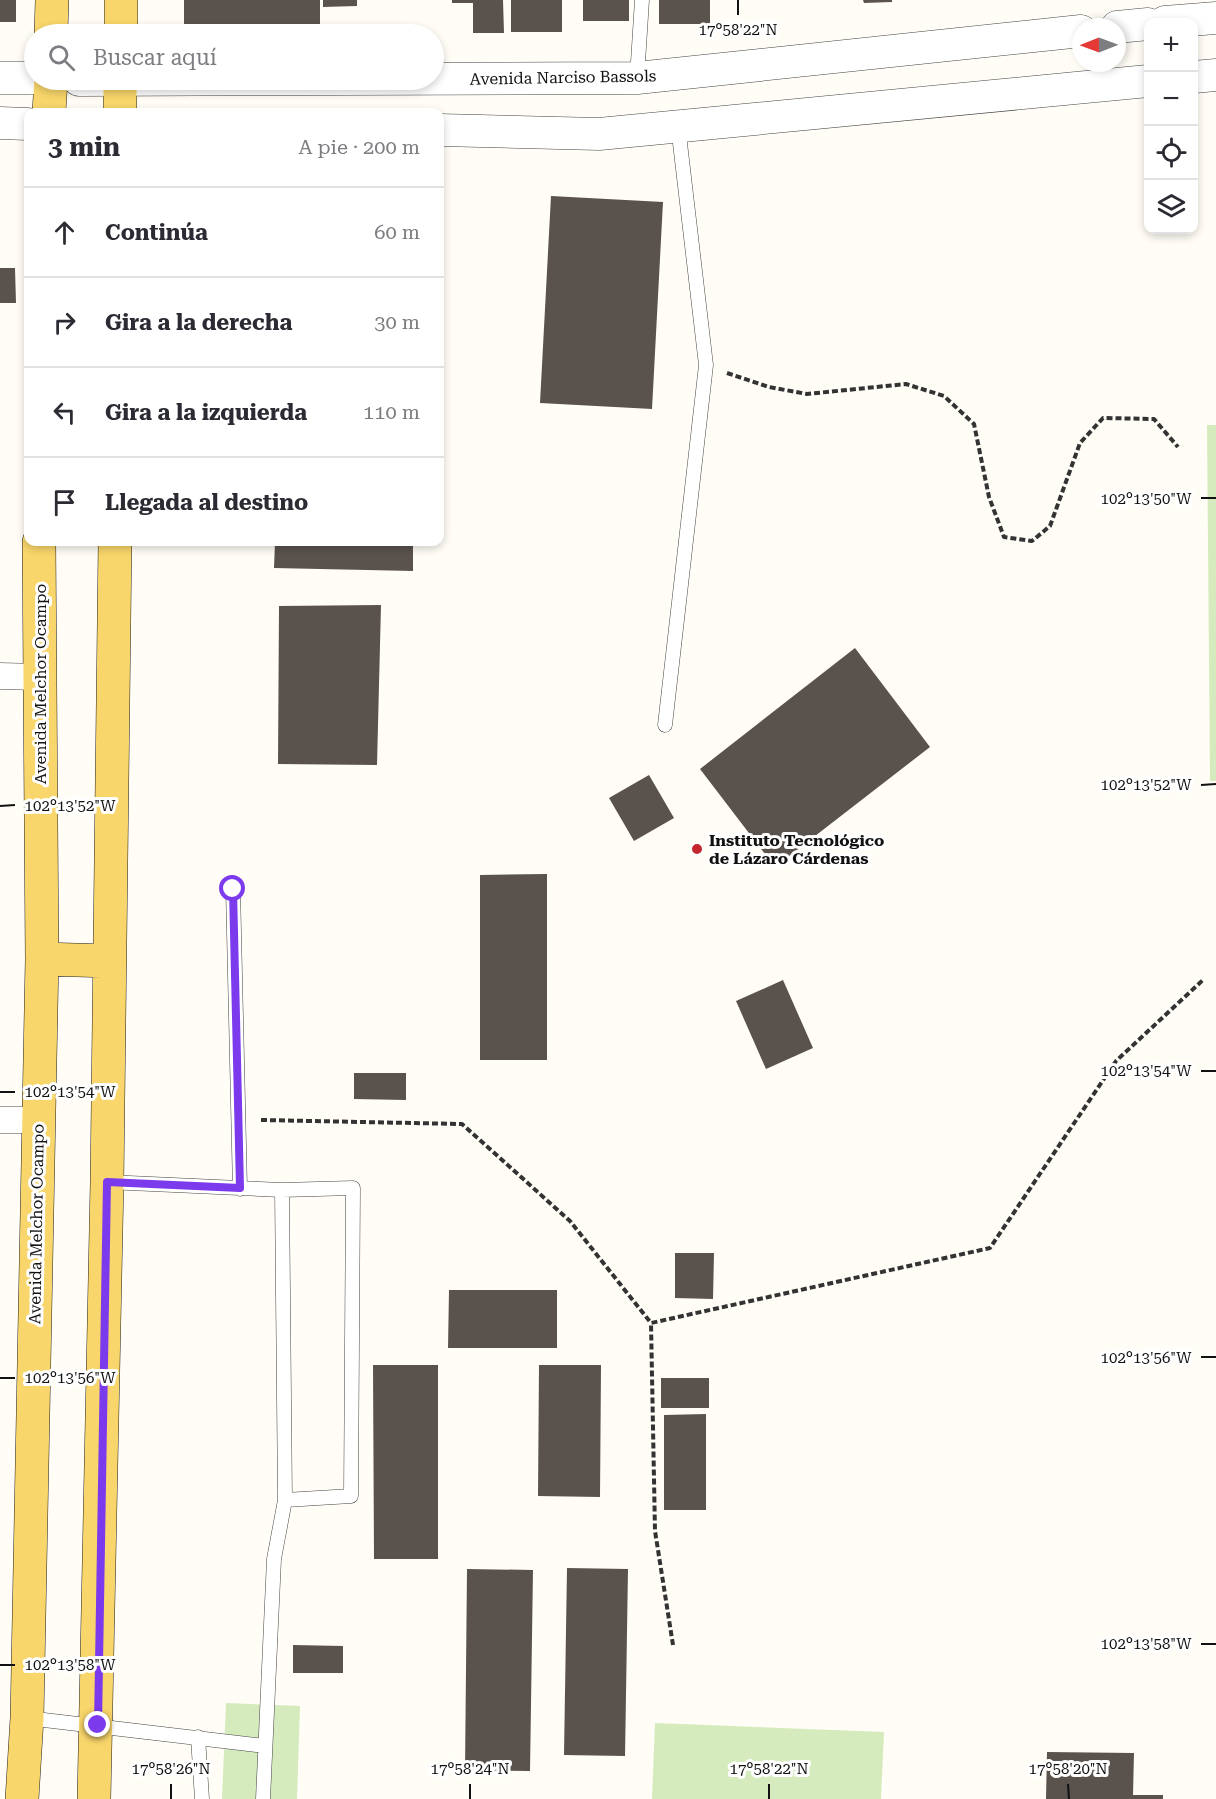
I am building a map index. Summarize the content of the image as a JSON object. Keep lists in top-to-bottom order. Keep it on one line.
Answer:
{"streets":{"main road":["Avenida Melchor Ocampo"],"street":["Avenida Narciso Bassols"]},"places":["Instituto Tecnológico de Lázaro Cárdenas"],"north":"left","page":{"map_buttons":["+","−"],"search":"Buscar aquí","heading":["3 min","A pie · 200 m"],"list":[["Continúa","60 m"],["Gira a la derecha","30 m"],["Gira a la izquierda","110 m"],"Llegada al destino"]},"coordinates":["17°58'22\"N","102°13'50\"W","102°13'52\"W","102°13'54\"W","102°13'56\"W","102°13'58\"W","17°58'26\"N","17°58'24\"N","17°58'20\"N"]}
